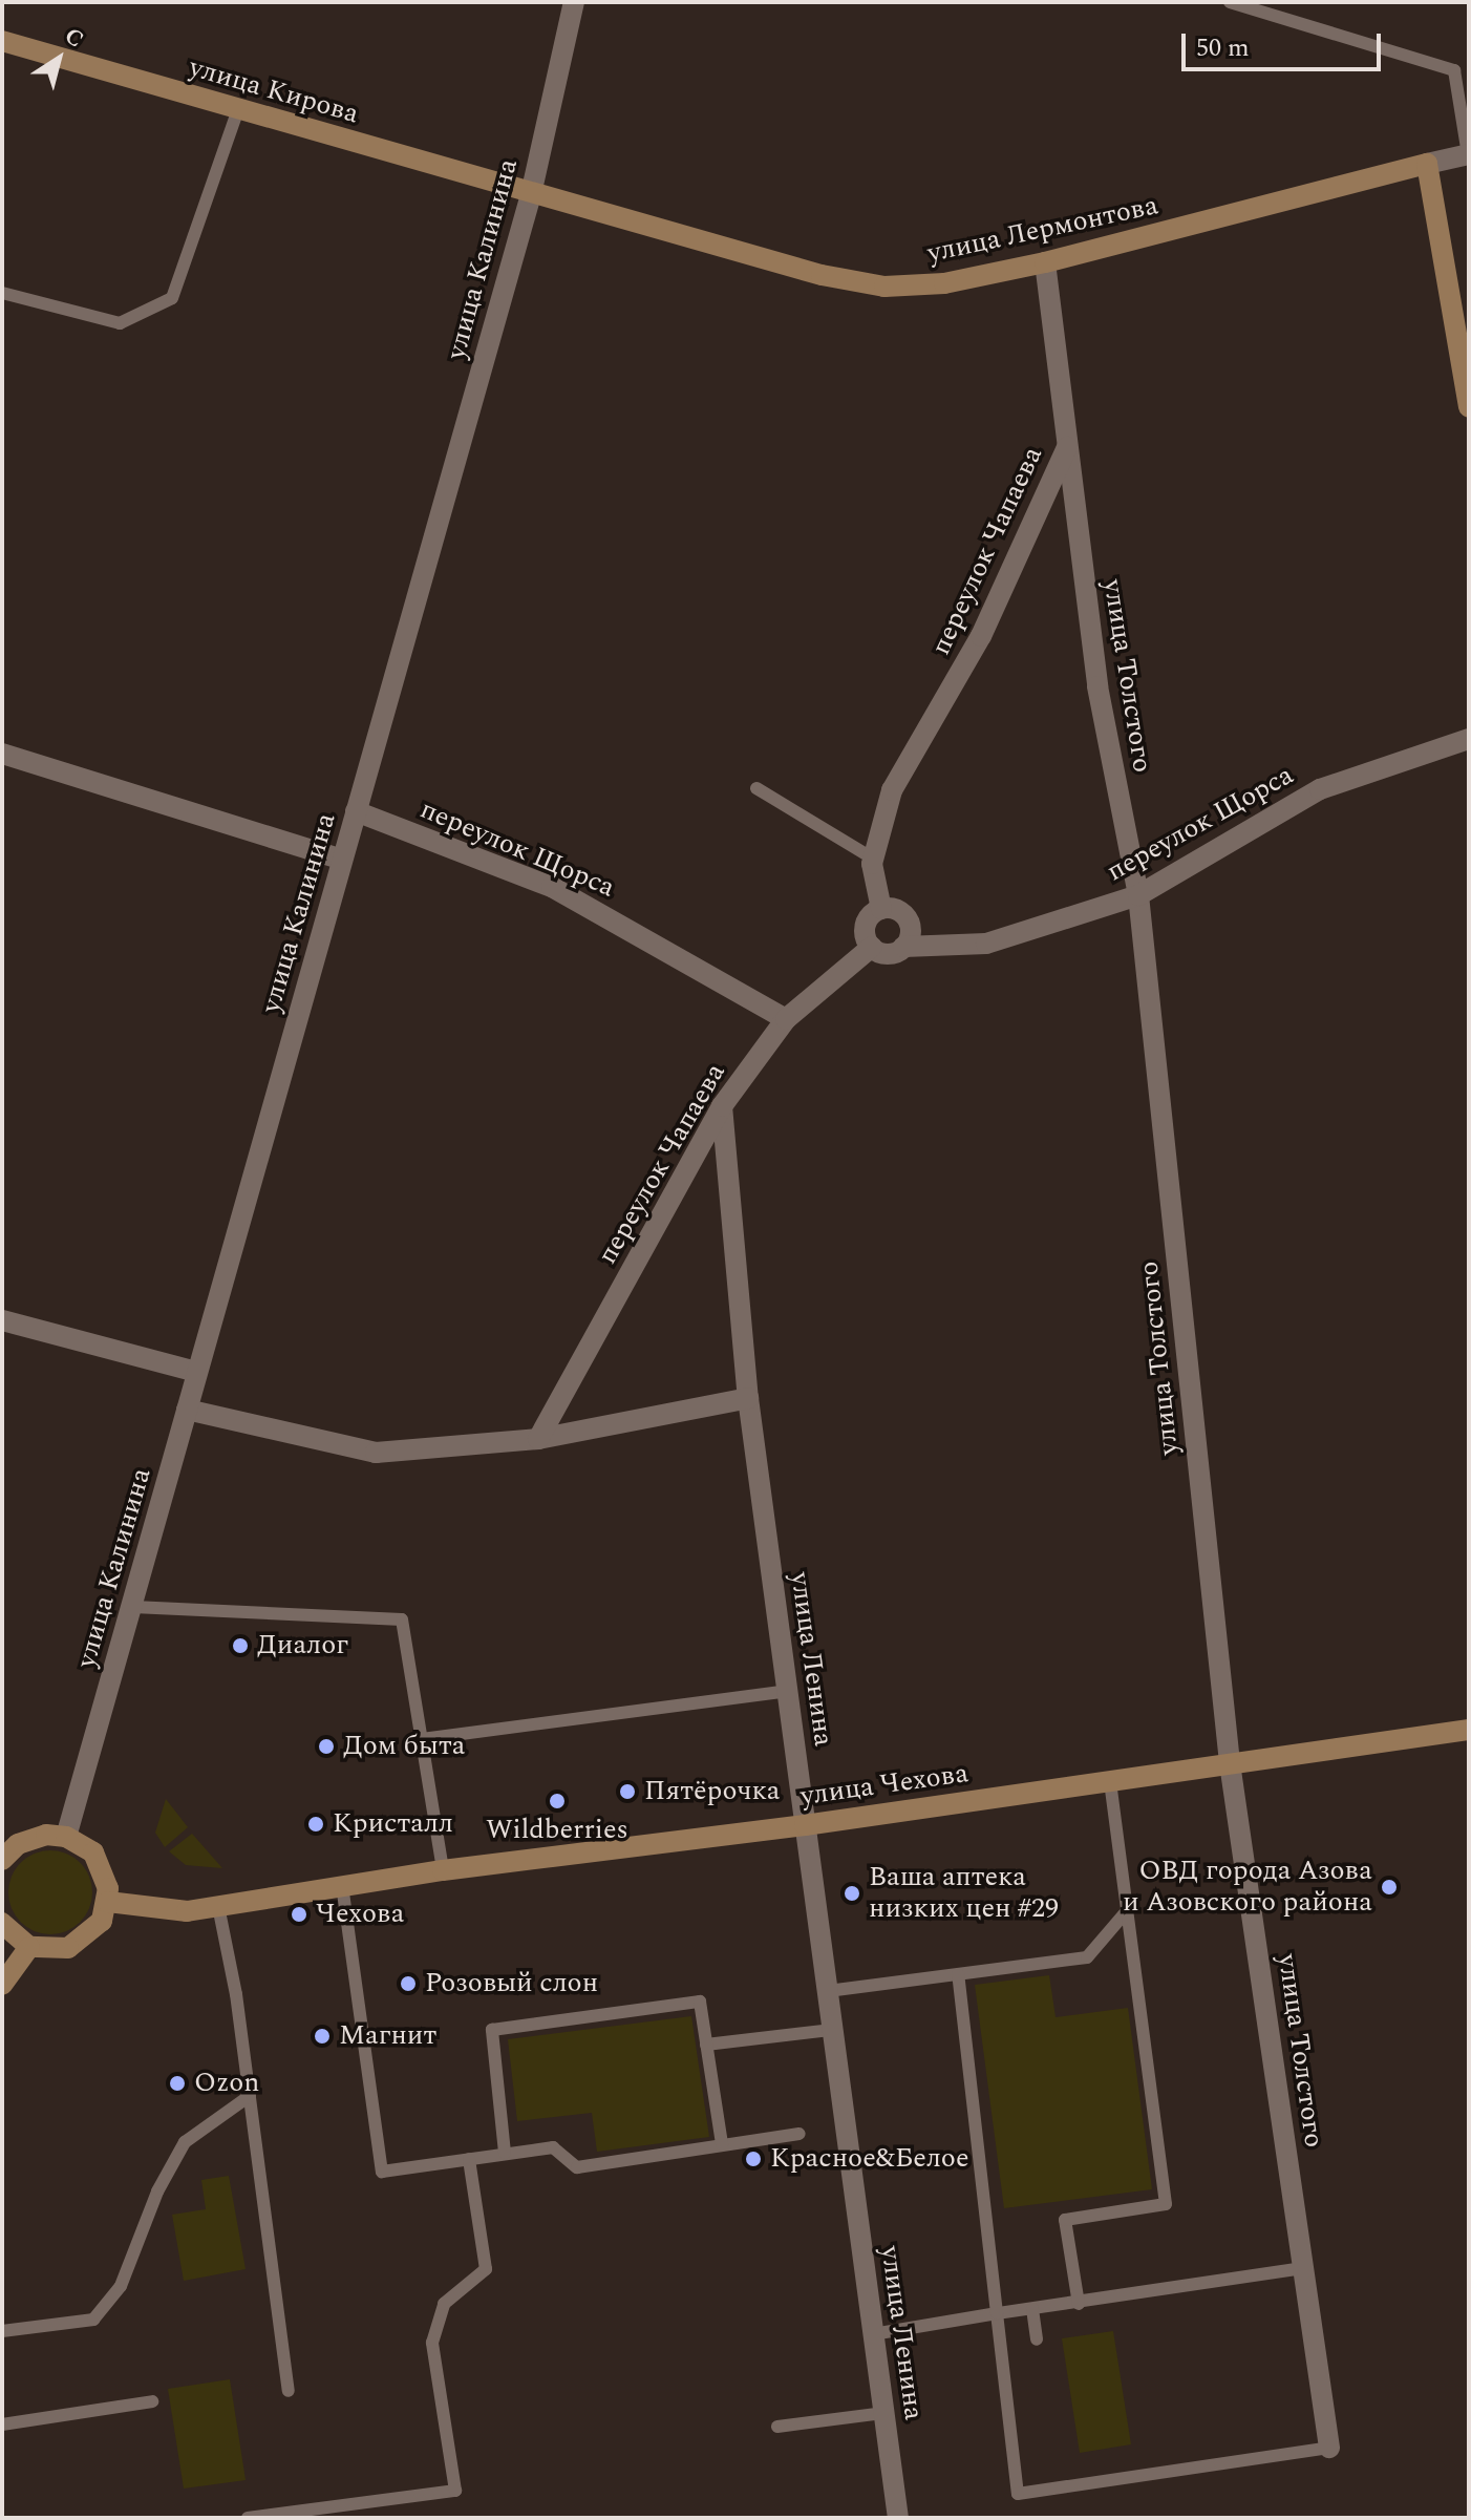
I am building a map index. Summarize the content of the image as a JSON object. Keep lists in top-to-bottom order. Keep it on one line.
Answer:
{"streets":{"street":["улица Кирова","улица Лермонтова","улица Калинина","переулок Чапаева","улица Толстого","переулок Щорса","улица Ленина","улица Чехова"]},"crossings":[["улица Кирова","улица Лермонтова"],["улица Кирова","улица Калинина"],["улица Лермонтова","улица Калинина"],["улица Лермонтова","улица Толстого"],["улица Калинина","переулок Щорса"],["переулок Чапаева","улица Толстого"],["переулок Чапаева","переулок Щорса"],["переулок Чапаева","улица Ленина"],["улица Толстого","переулок Щорса"],["улица Толстого","улица Чехова"],["улица Ленина","улица Чехова"]],"places":["Диалог","Дом быта","Пятёрочка","Wildberries","Кристалл","ОВД города Азова и Азовского района","Ваша аптека низких цен #29","Чехова","Розовый слон","Магнит","Ozon","Красное&Белое"],"scale_bar":"50 m","north":"top right"}
